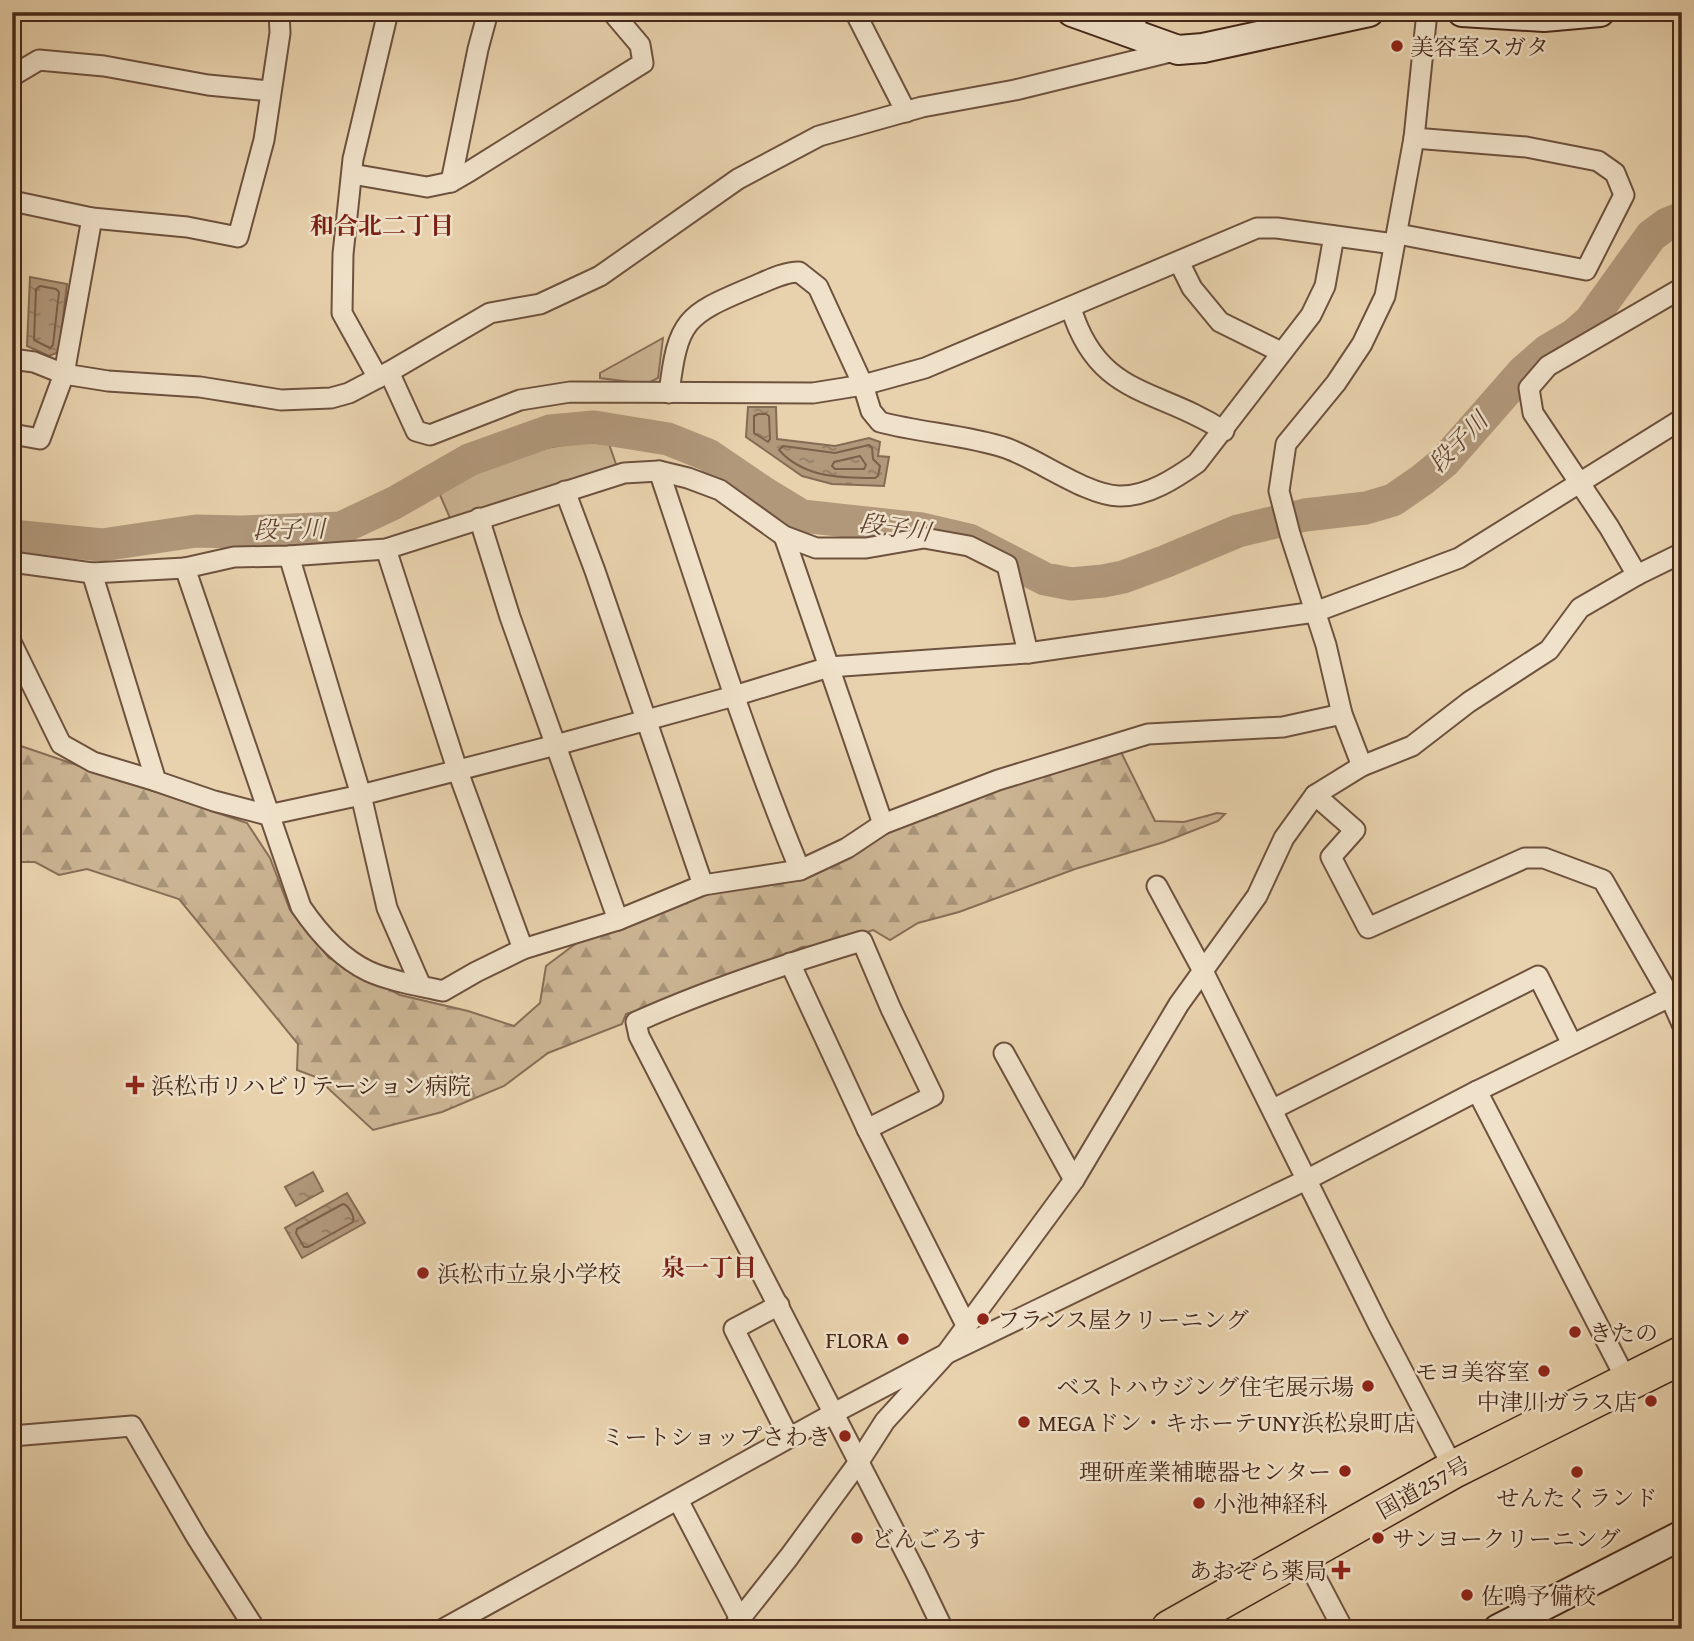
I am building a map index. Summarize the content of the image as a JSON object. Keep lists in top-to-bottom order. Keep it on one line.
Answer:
{"streets":{"highway":["国道257号"]},"districts":["和合北二丁目","泉一丁目"],"water":["段子川"],"places":{"other":["美容室スガタ","浜松市立泉小学校","フランス屋クリーニング","きたの","FLORA","モヨ美容室","ベストハウジング住宅展示場","中津川ガラス店","MEGAドン・キホーテUNY浜松泉町店","ミートショップさわき","理研産業補聴器センター","せんたくランド","小池神経科","どんごろす","サンヨークリーニング","佐鳴予備校"],"health":["浜松市リハビリテーション病院","あおぞら薬局"]}}
